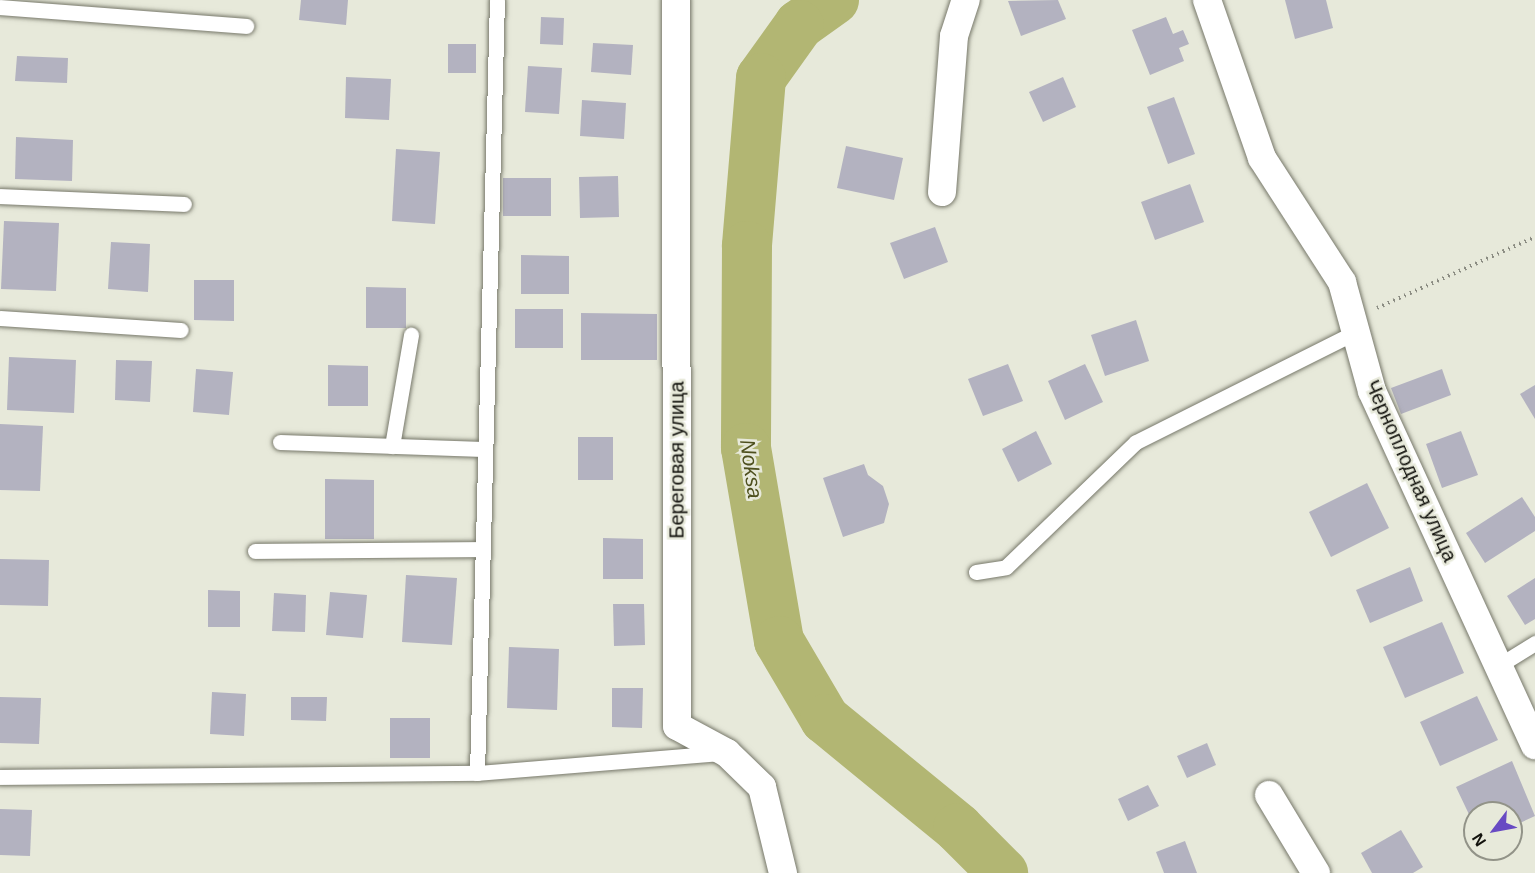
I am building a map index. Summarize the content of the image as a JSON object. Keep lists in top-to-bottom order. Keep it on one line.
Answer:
{"streets":{"street":["Береговая улица","Черноплодная улица"]},"water":["Noksa"],"north":"bottom left"}
